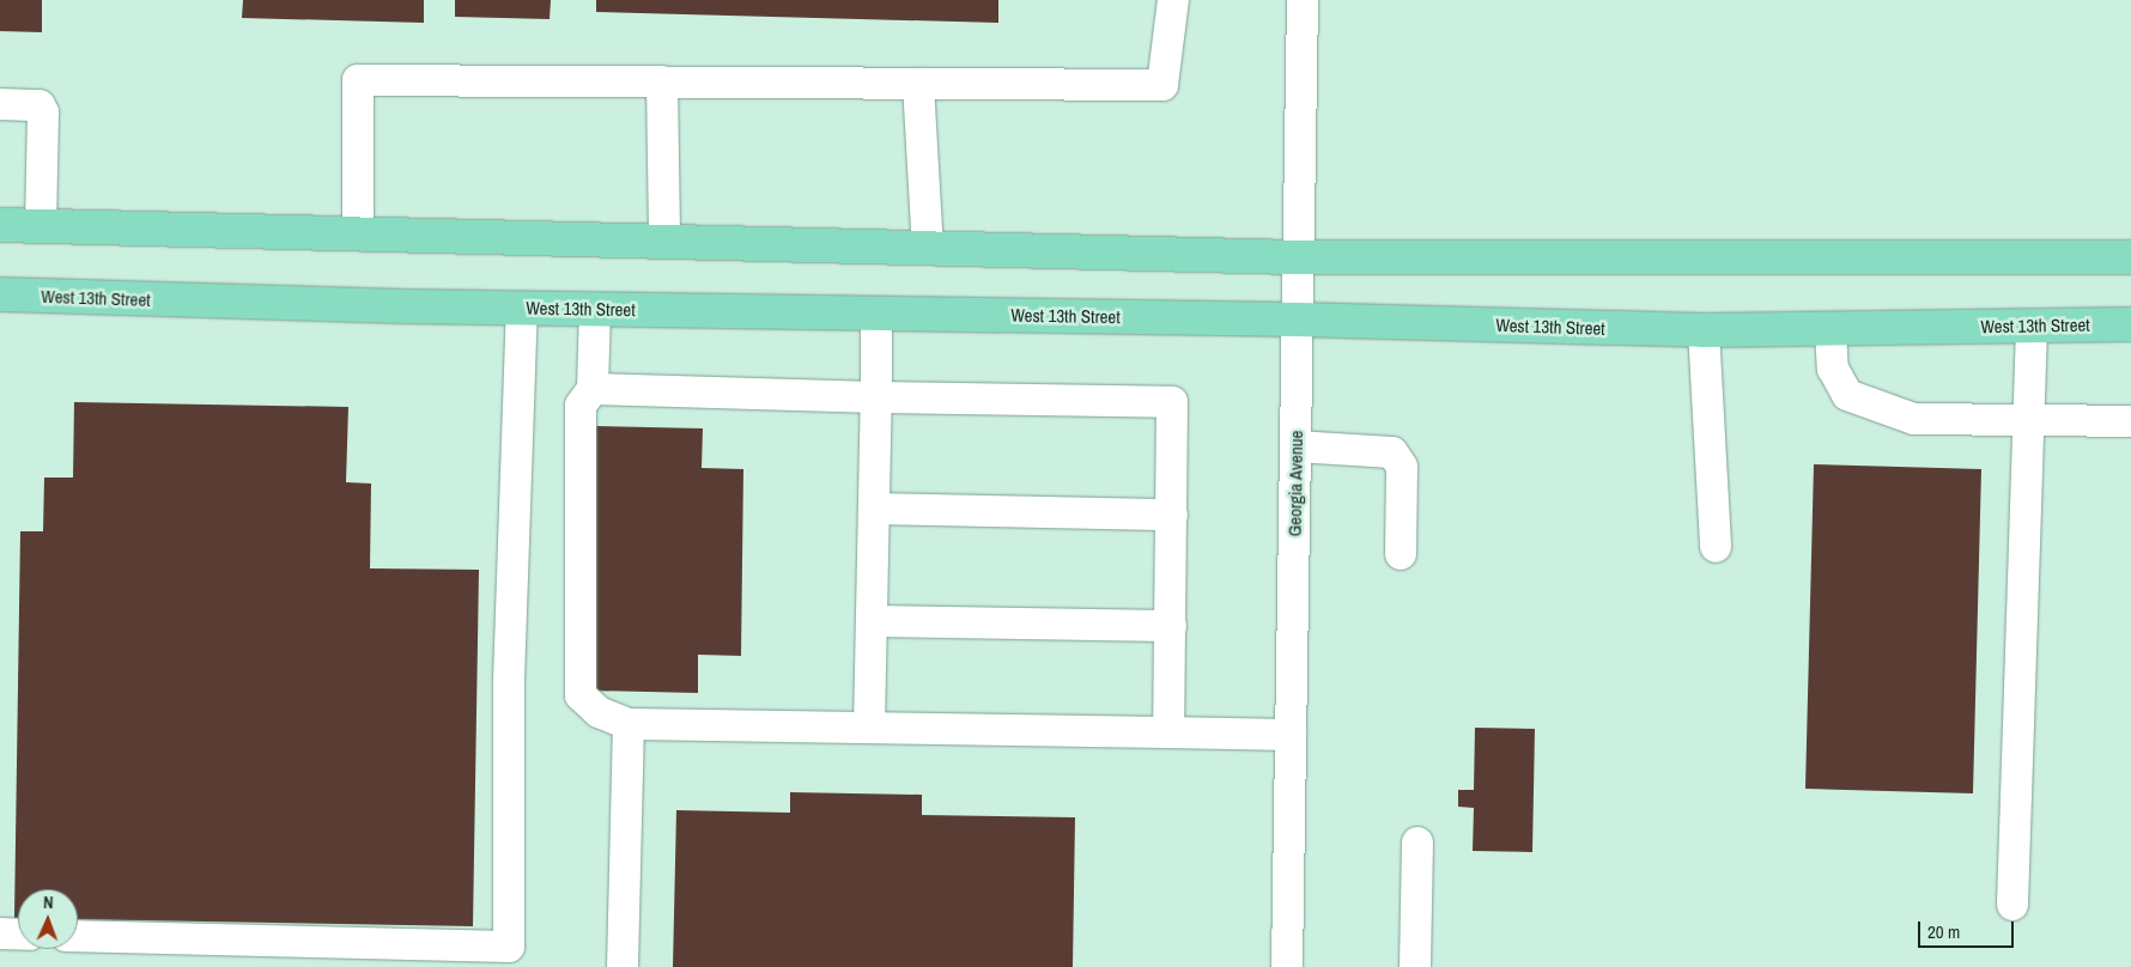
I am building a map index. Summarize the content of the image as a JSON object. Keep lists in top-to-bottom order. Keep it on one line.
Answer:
{"streets":{"main road":["West 13th Street"],"street":["Georgia Avenue"]},"crossings":[["West 13th Street","Georgia Avenue"]],"scale_bar":"20 m","north":"top"}
